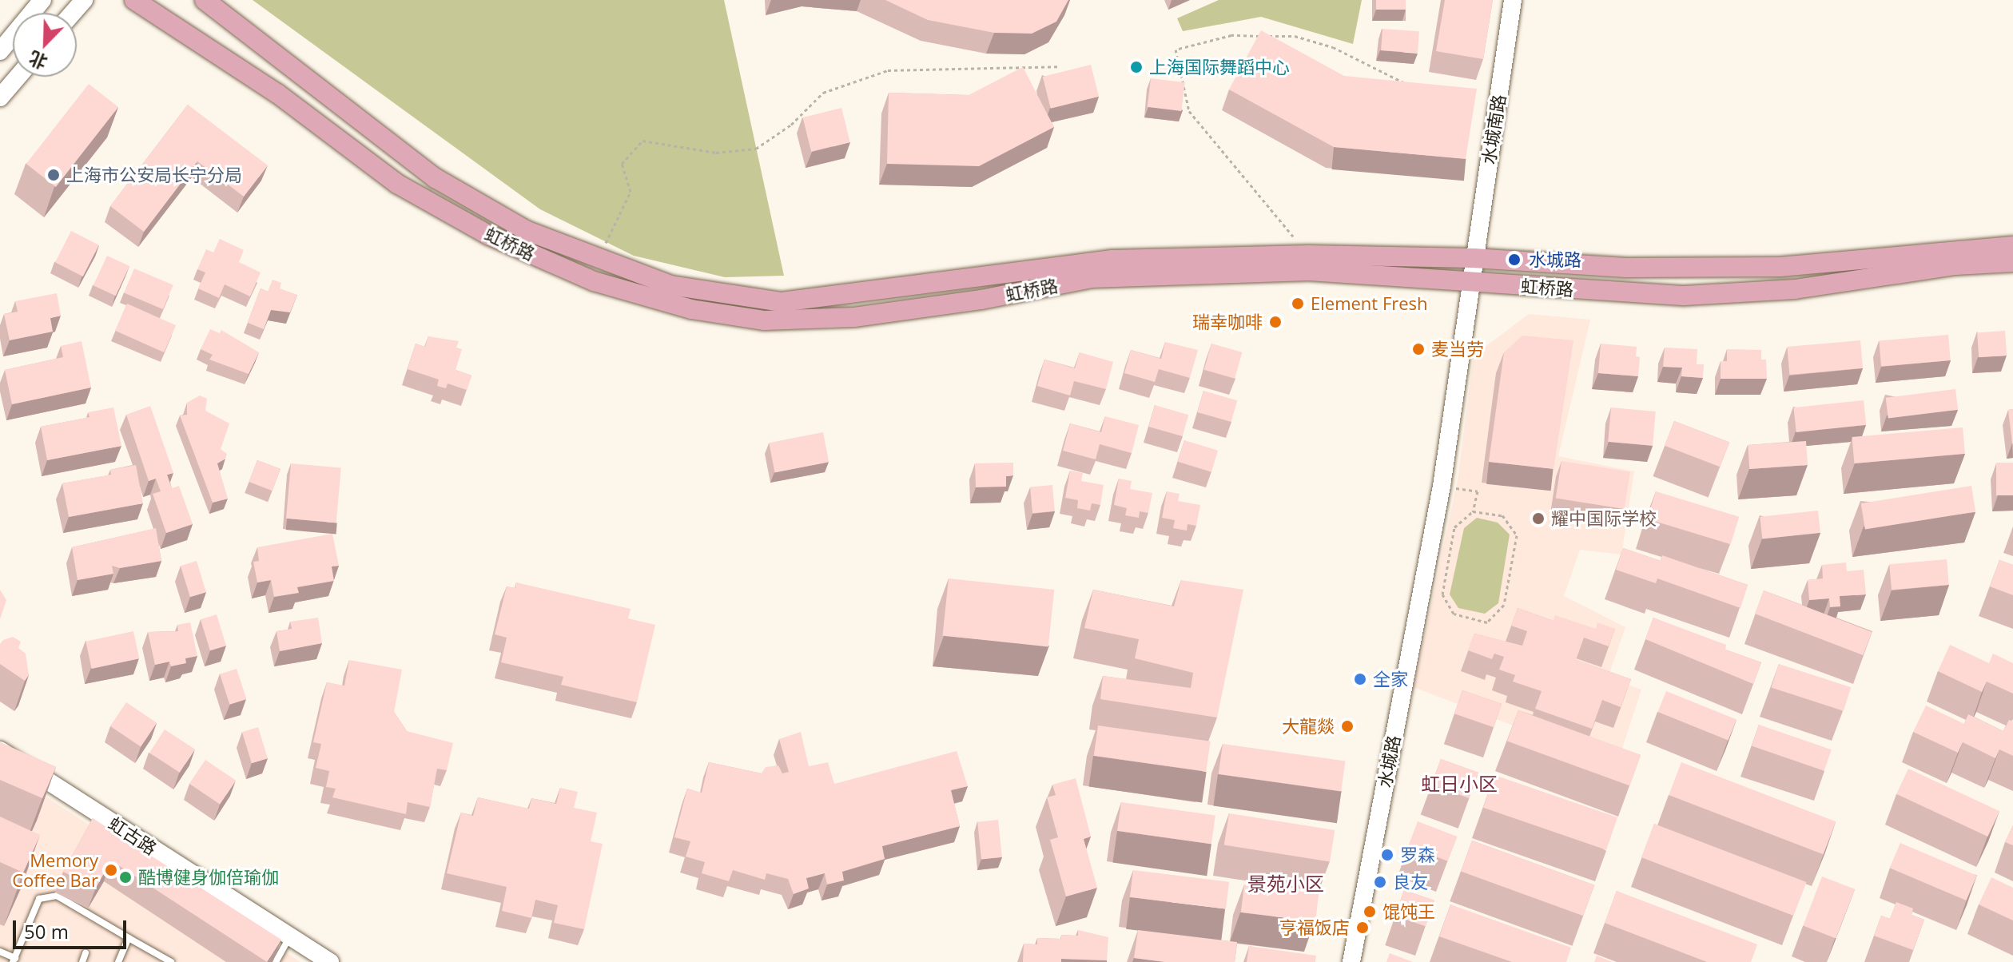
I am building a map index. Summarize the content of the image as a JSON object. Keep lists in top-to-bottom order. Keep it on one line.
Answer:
{"streets":{"main road":["虹桥路"],"street":["水城南路","水城路","虹古路"]},"crossings":[["水城南路","虹桥路"],["水城南路","水城路"],["虹桥路","水城路"]],"districts":["虹日小区","景苑小区"],"places":["上海国际舞蹈中心","上海市公安局长宁分局","水城路","Element Fresh","瑞幸咖啡","麦当劳","耀中国际学校","全家","大龍燚","罗森","Memory Coffee Bar","酷博健身伽倍瑜伽","良友","馄饨王","亨福饭店"],"scale_bar":"50 m","north":"bottom left"}
